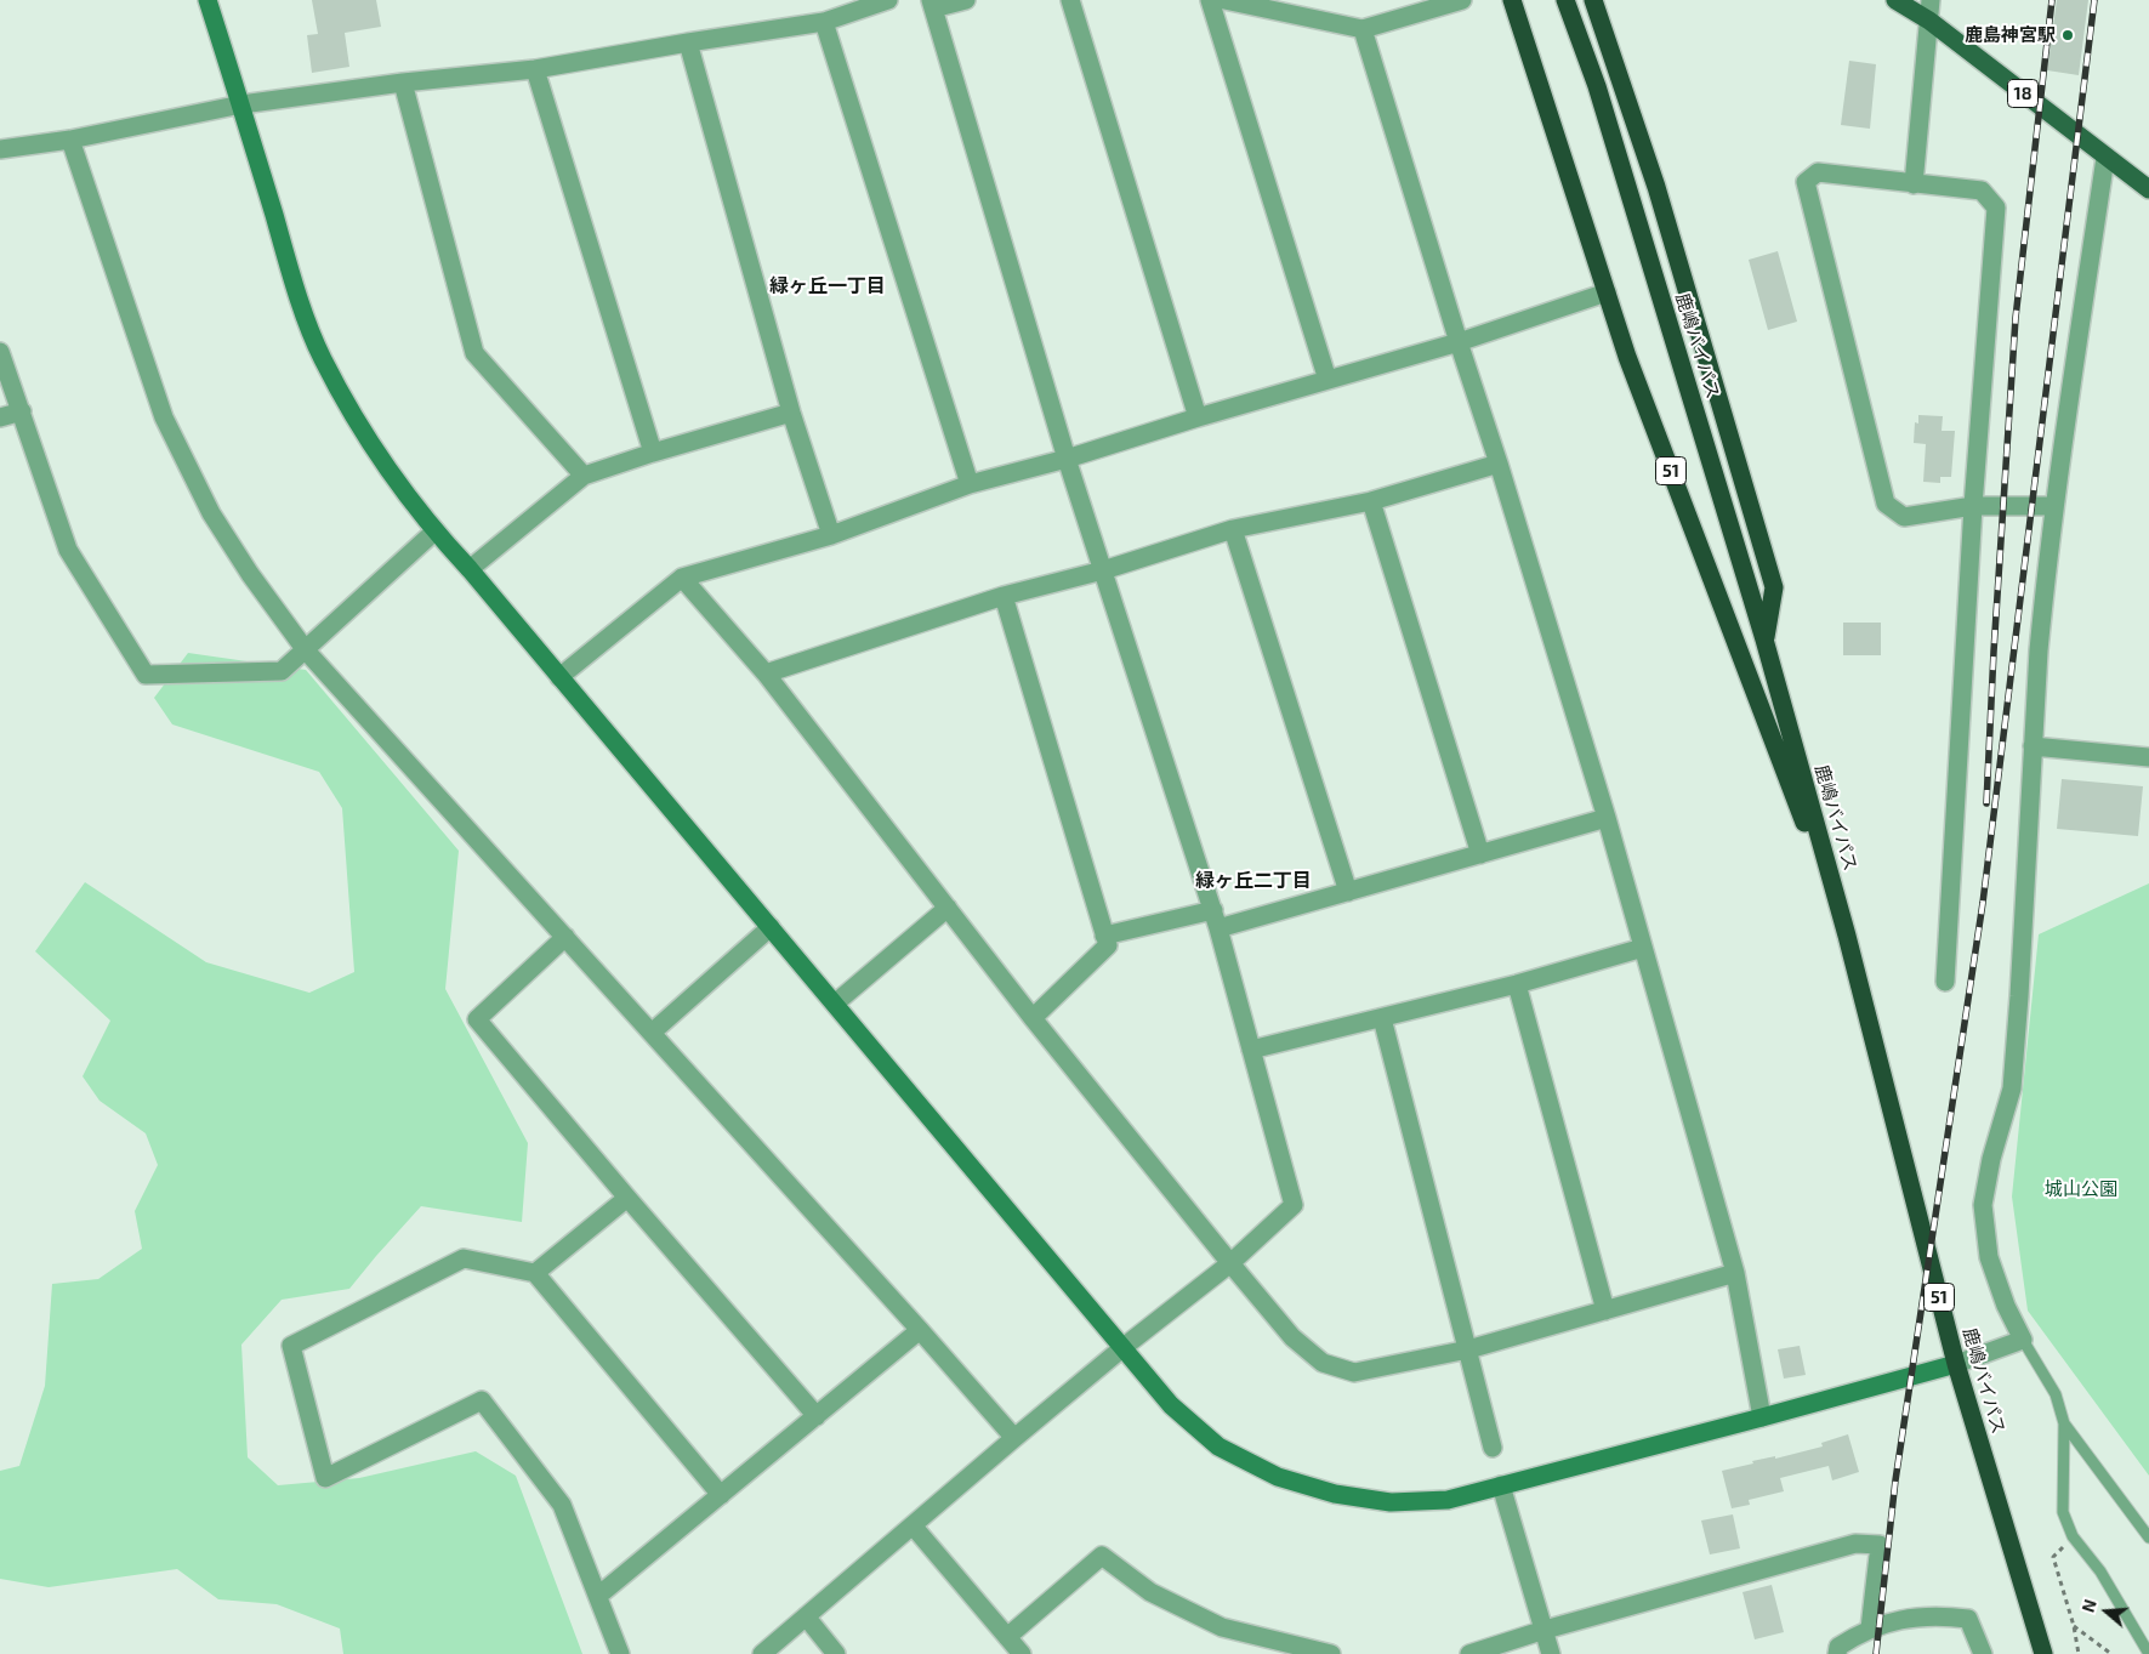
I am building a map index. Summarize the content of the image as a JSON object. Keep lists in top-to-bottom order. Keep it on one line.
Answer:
{"streets":{"highway":["鹿嶋バイパス","51"],"main road":["18"]},"crossings":[["鹿嶋バイパス","51"]],"districts":["緑ヶ丘一丁目","緑ヶ丘二丁目"],"parks":["城山公園"],"places":["鹿島神宮駅"],"north":"left"}
